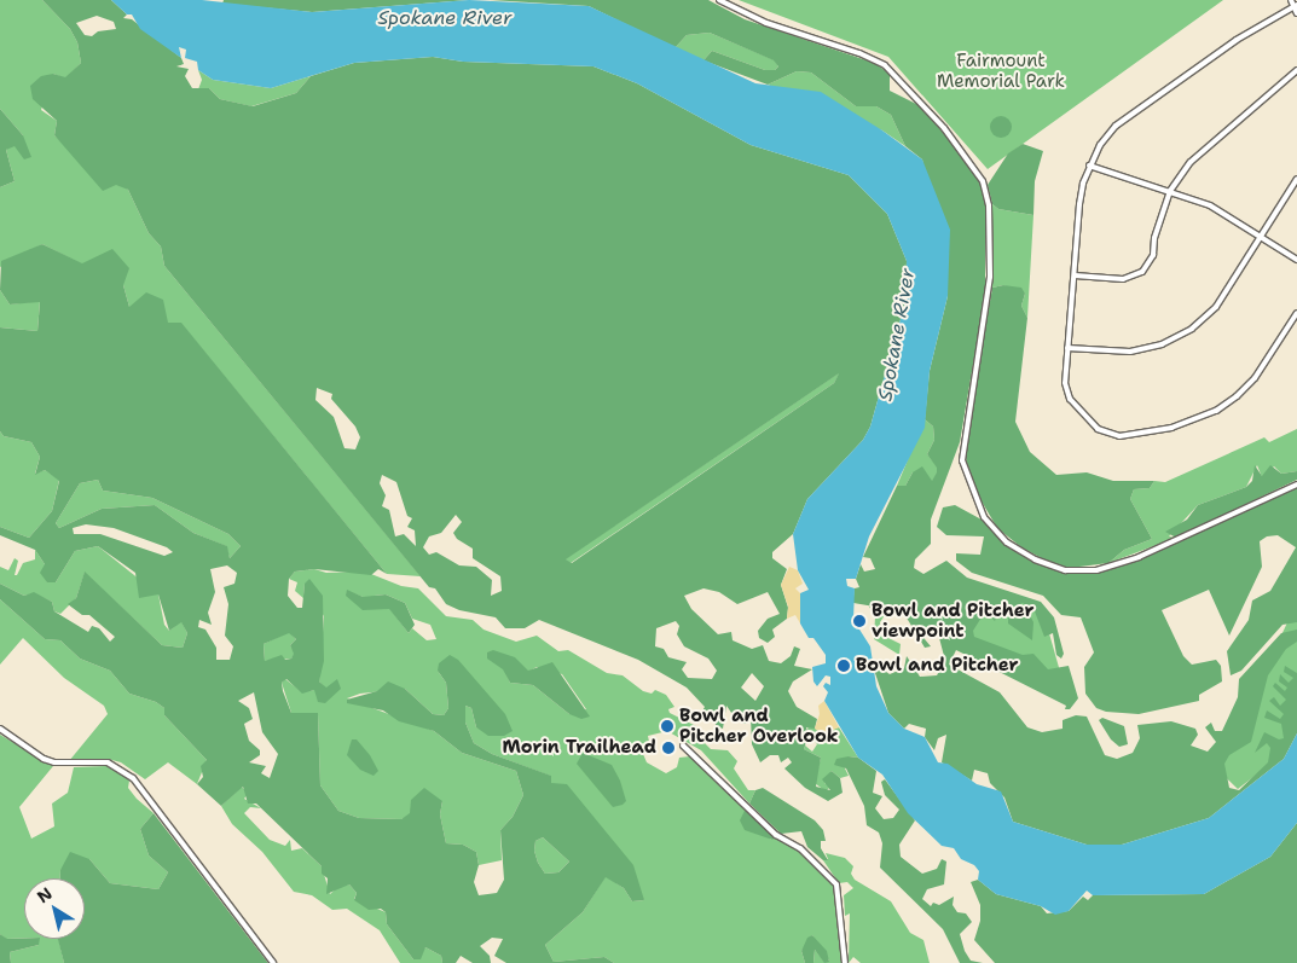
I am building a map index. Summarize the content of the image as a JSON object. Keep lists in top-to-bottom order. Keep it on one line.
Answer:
{"water":["Spokane River"],"parks":["Fairmount Memorial Park"],"places":["Bowl and Pitcher viewpoint","Bowl and Pitcher","Bowl and Pitcher Overlook","Morin Trailhead"],"north":"top left"}
